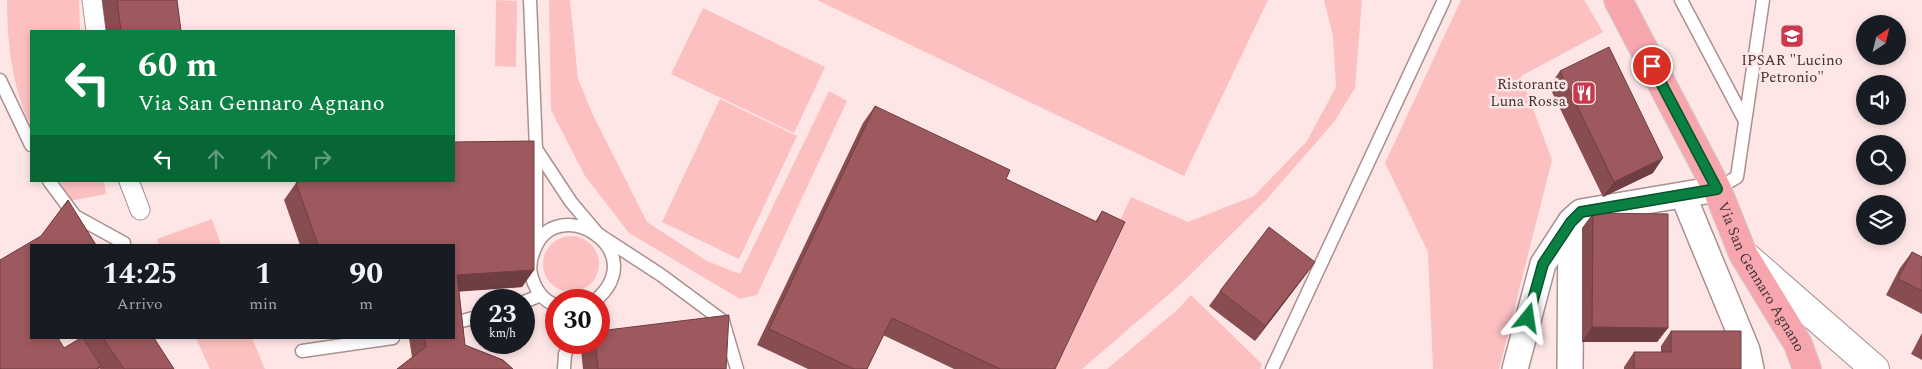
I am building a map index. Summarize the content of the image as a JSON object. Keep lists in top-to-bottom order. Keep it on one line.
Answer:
{"streets":{"main road":["Via San Gennaro Agnano"]},"places":{"school or university":["IPSAR \"Lucino Petronio\""],"restaurant":["Ristorante Luna Rossa"]},"north":"top right","page":{"turn":["60 m","Via San Gennaro Agnano"],"eta":["14:25","Arrivo","1","min","90","m"],"speed":"23 km/h","limit":"30"}}
